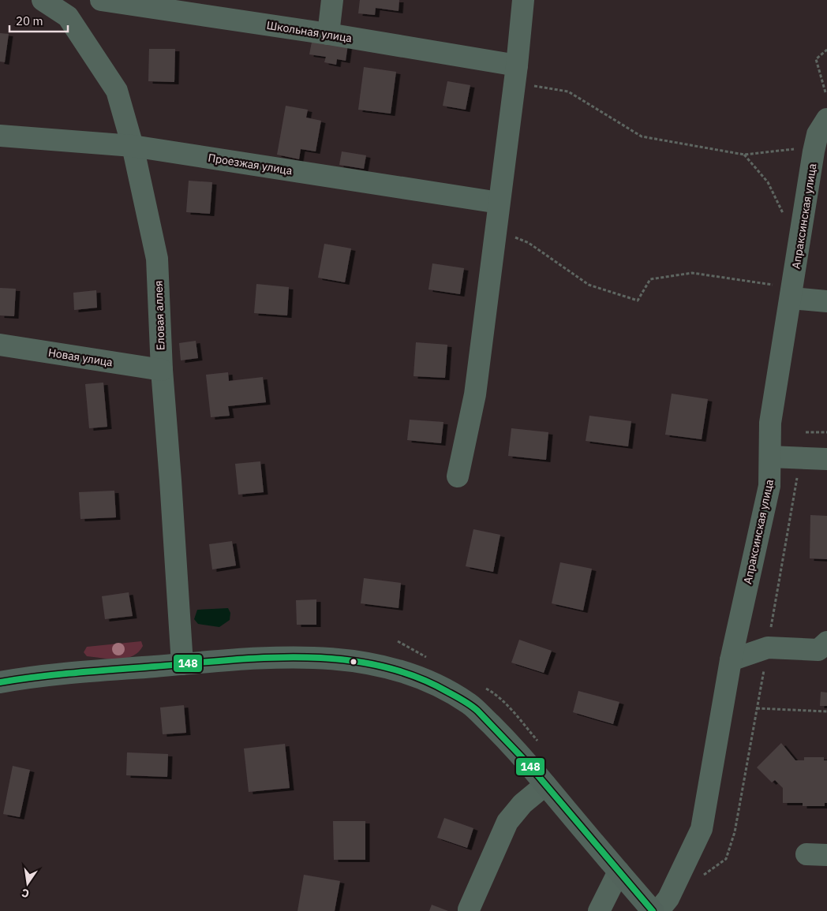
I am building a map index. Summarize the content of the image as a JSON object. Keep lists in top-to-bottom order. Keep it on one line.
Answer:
{"streets":{"street":["Школьная улица","Проезжая улица","Апраксинская улица","Еловая аллея","Новая улица"]},"crossings":[["Проезжая улица","Еловая аллея"],["Еловая аллея","Новая улица"]],"lines":["transit line 148"],"scale_bar":"20 m","north":"bottom"}
